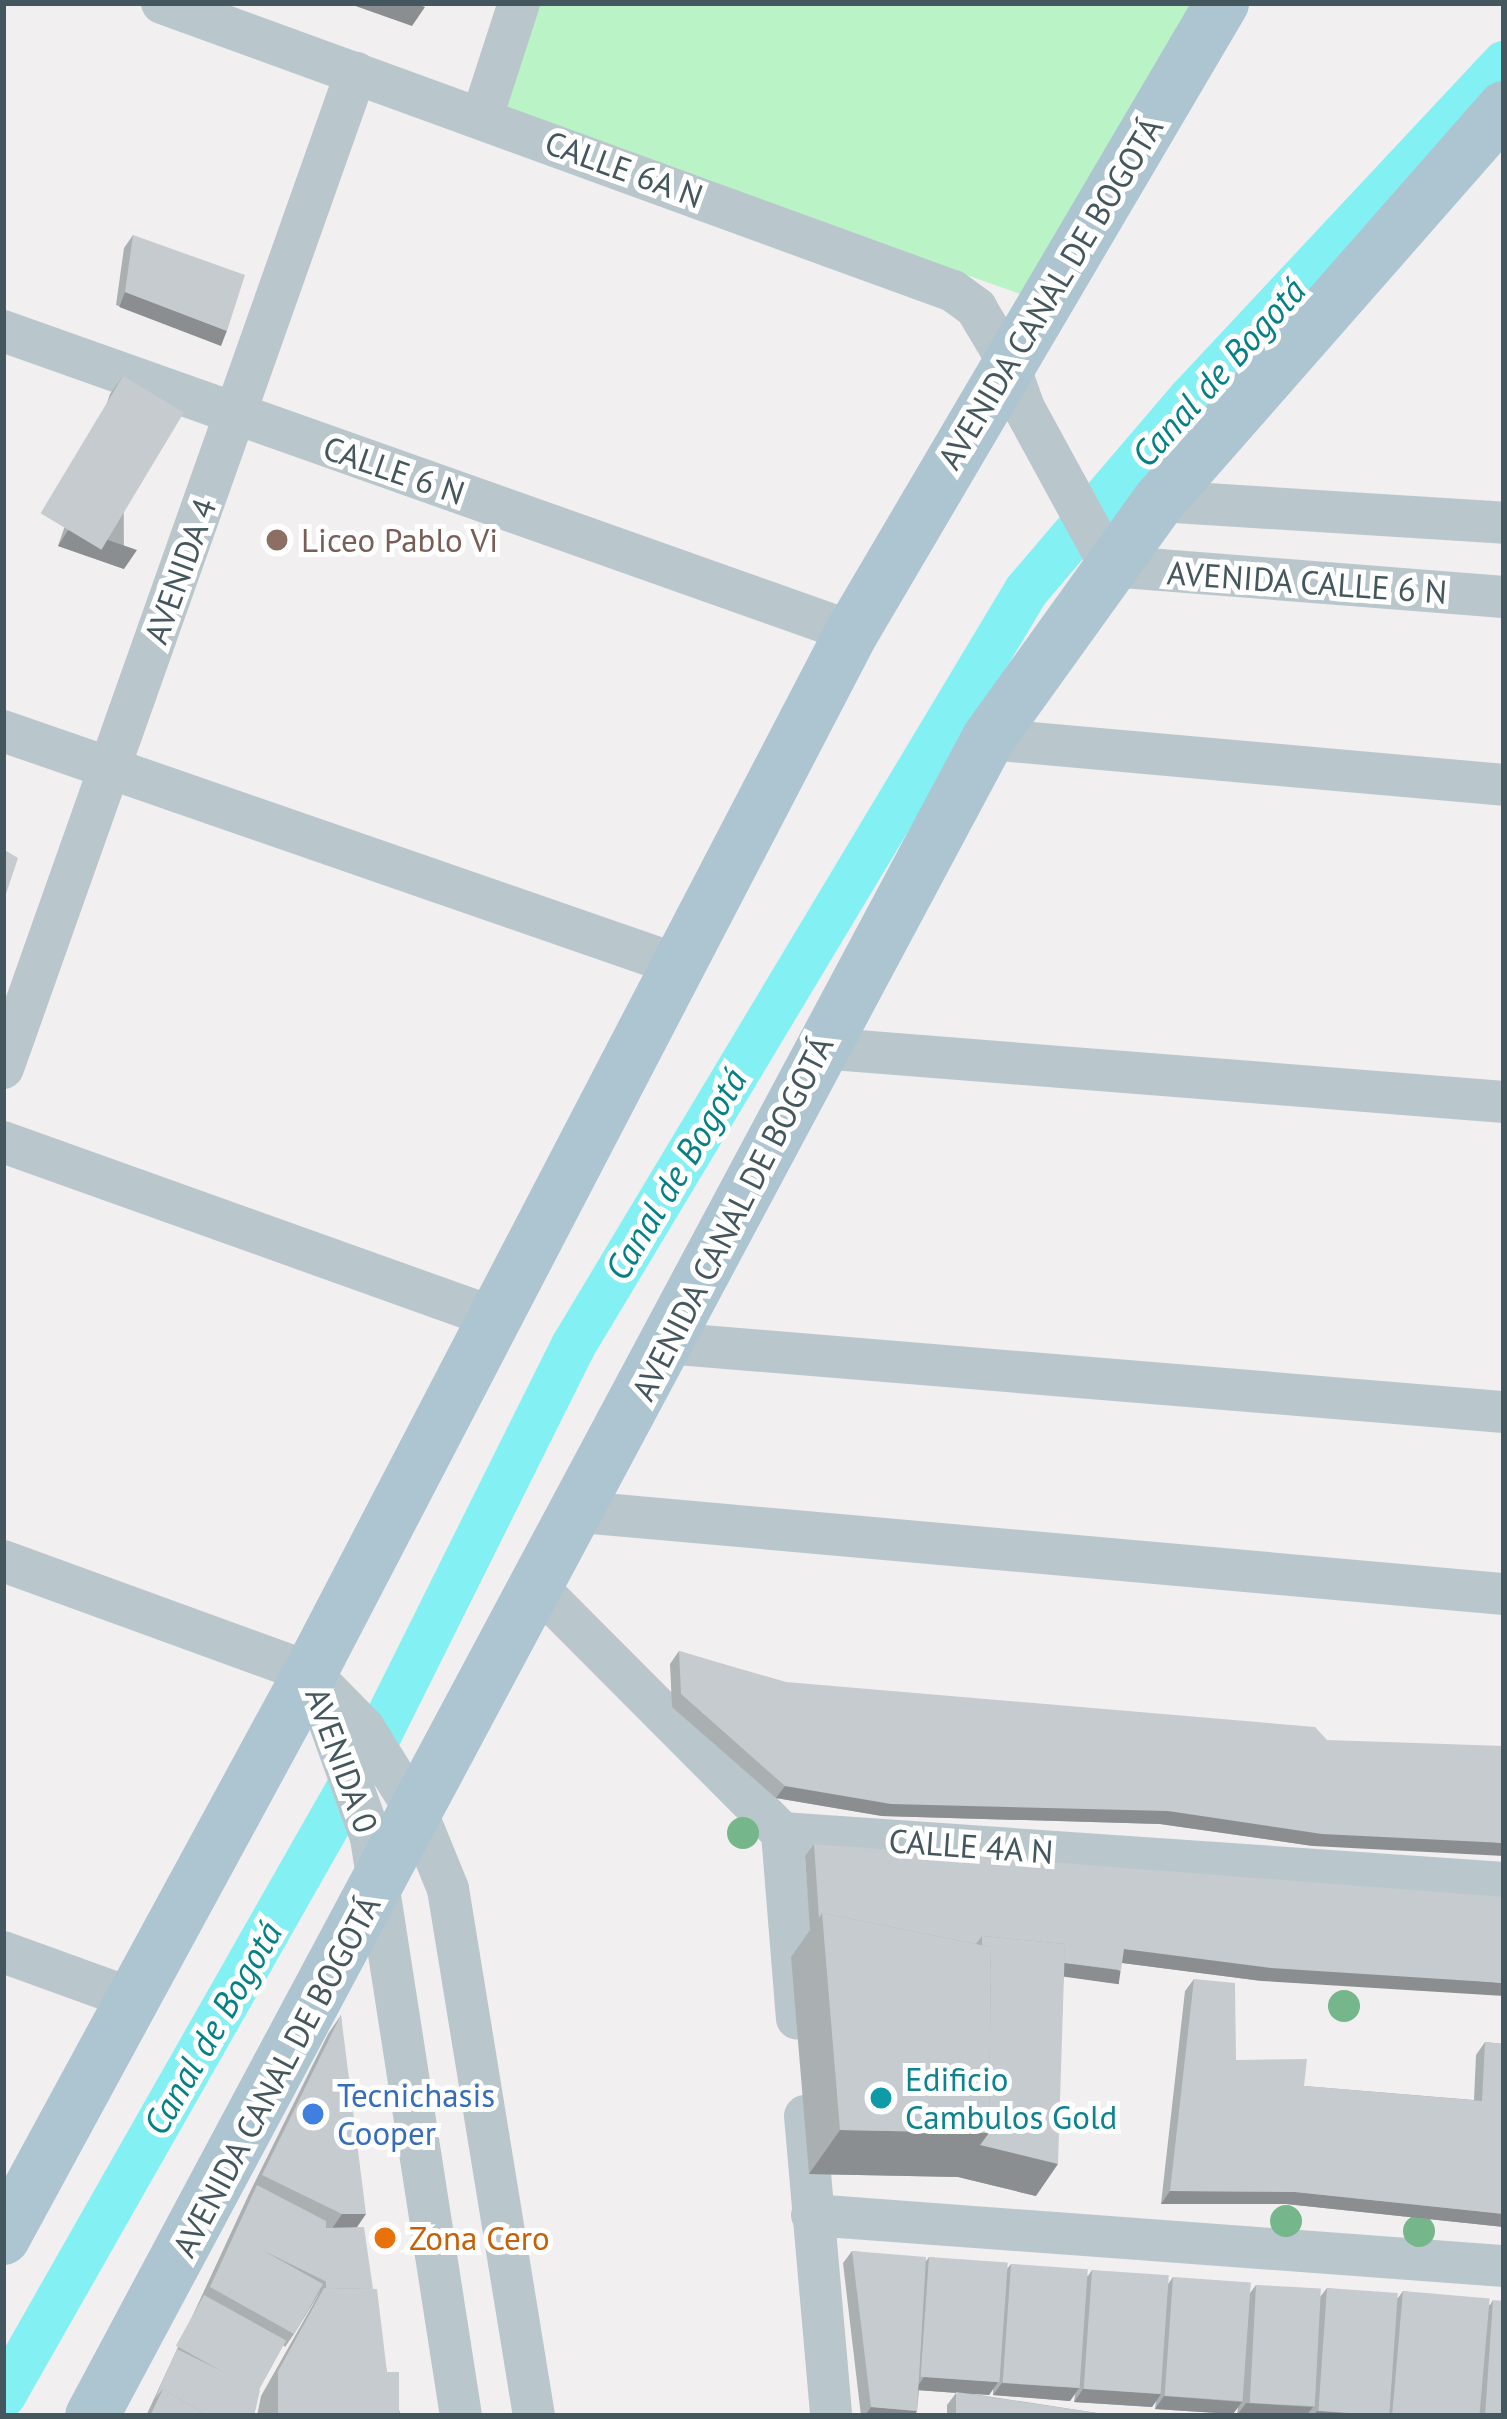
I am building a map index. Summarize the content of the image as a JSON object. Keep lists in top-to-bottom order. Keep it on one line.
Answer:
{"streets":{"main road":["AVENIDA CANAL DE BOGOTÁ"],"street":["CALLE 6A N","CALLE 6 N","AVENIDA 4","AVENIDA CALLE 6 N","AVENIDA 0","CALLE 4A N"]},"crossings":[["CALLE 6A N","AVENIDA CANAL DE BOGOTÁ"],["CALLE 6A N","AVENIDA 4"],["CALLE 6A N","AVENIDA CALLE 6 N"],["AVENIDA CANAL DE BOGOTÁ","CALLE 6 N"],["AVENIDA CANAL DE BOGOTÁ","AVENIDA CALLE 6 N"],["AVENIDA CANAL DE BOGOTÁ","AVENIDA 0"],["CALLE 6 N","AVENIDA 4"]],"water":["Canal de Bogotá"],"places":["Liceo Pablo Vi","Edificio Cambulos Gold","Tecnichasis Cooper","Zona Cero"]}
